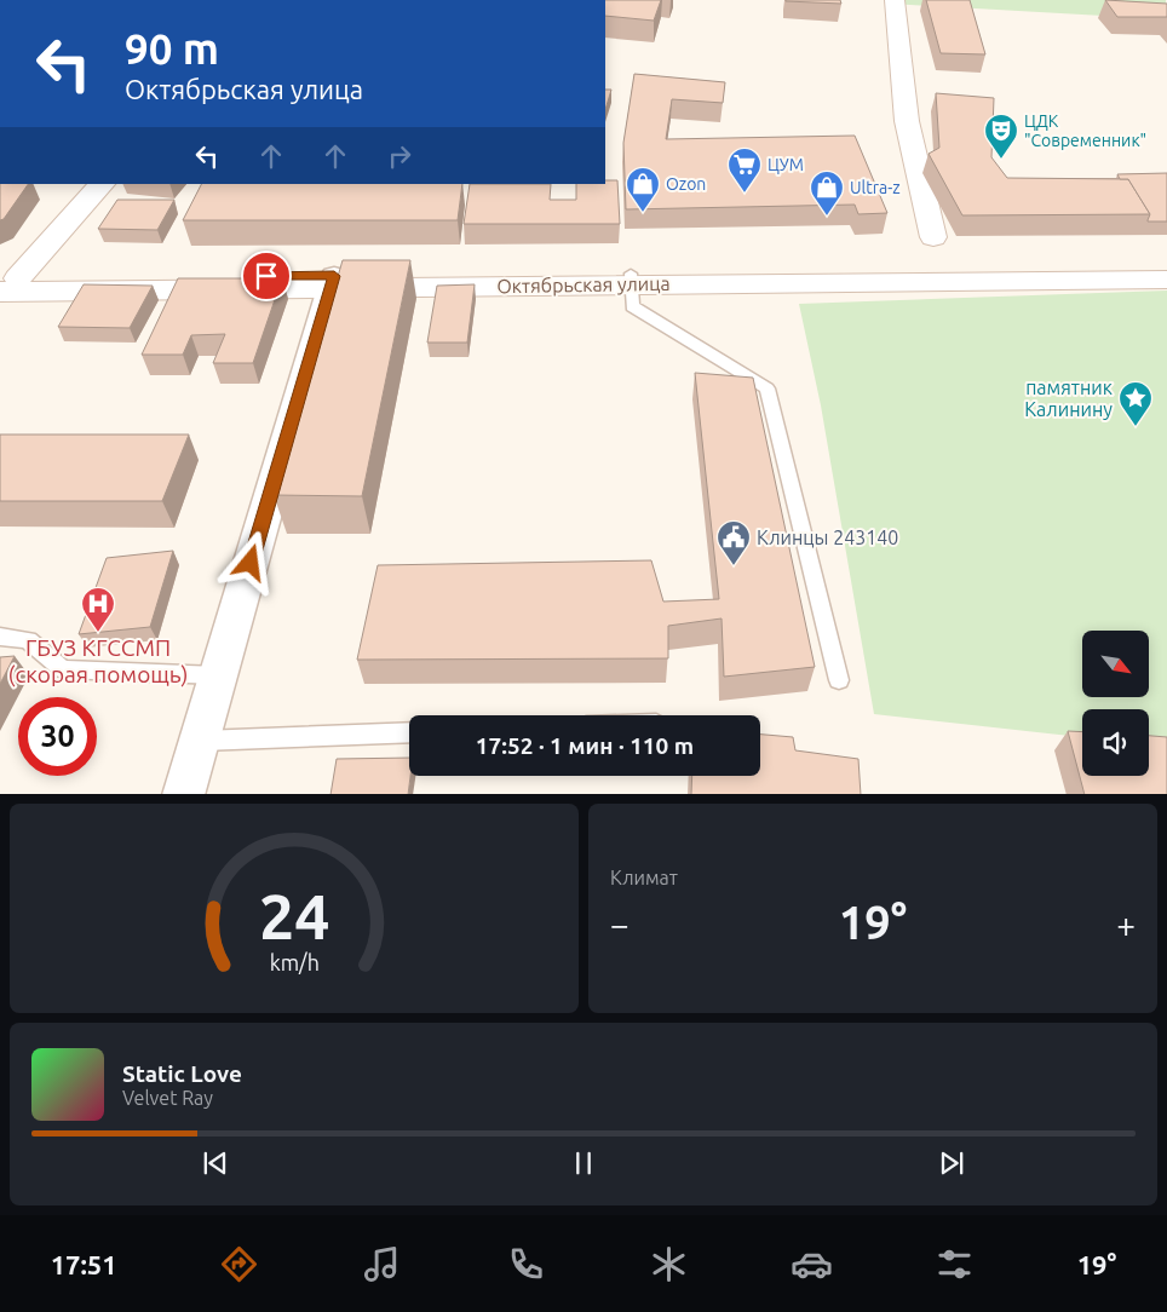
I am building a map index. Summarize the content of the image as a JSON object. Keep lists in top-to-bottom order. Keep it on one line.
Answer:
{"streets":{"main road":["Октябрьская улица"]},"places":{"theatre":["ЦДК \"Современник\""],"supermarket":["ЦУМ"],"shop":["Ozon","Ultra-z"],"place":["памятник Калинину"],"public building":["Клинцы 243140"],"hospital":["ГБУЗ КГССМП (скорая помощь)"]},"north":"bottom right","page":{"turn":["90 m","Октябрьская улица"],"limit":"30","trip":"17:52 · 1 мин · 110 m","tile":"Климат","heat":["−","19°","+"],"song":["Static Love","Velvet Ray"],"tabs":["17:51","19°"],"gauge":["24","km/h"]}}
